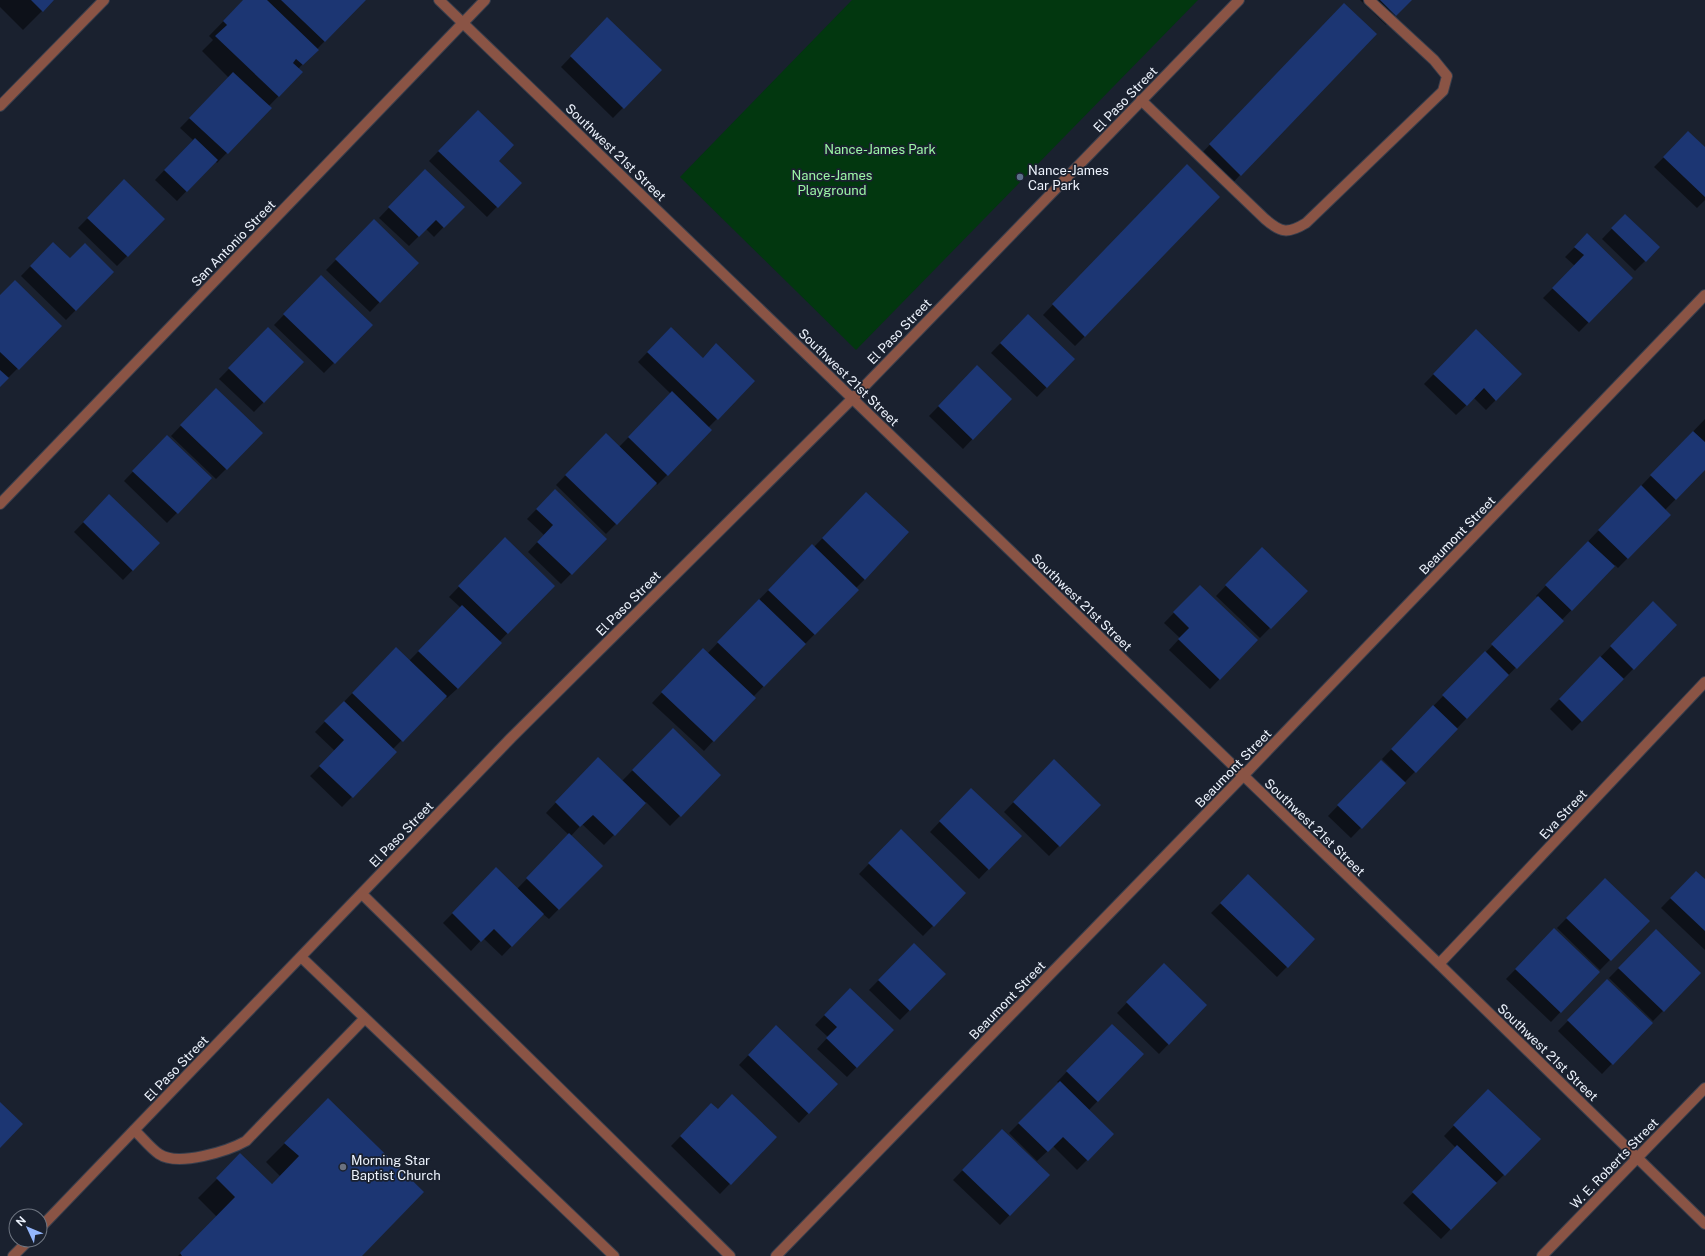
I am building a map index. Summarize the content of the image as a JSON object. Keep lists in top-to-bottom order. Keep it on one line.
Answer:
{"streets":{"street":["El Paso Street","Southwest 21st Street","San Antonio Street","Beaumont Street","Eva Street","W. E. Roberts Street"]},"crossings":[["El Paso Street","Southwest 21st Street"],["Southwest 21st Street","San Antonio Street"],["Southwest 21st Street","Beaumont Street"],["Southwest 21st Street","Eva Street"],["Southwest 21st Street","W. E. Roberts Street"]],"parks":["Nance-James Park","Nance-James Playground"],"places":["Nance-James Car Park","Morning Star Baptist Church"],"north":"top left"}
